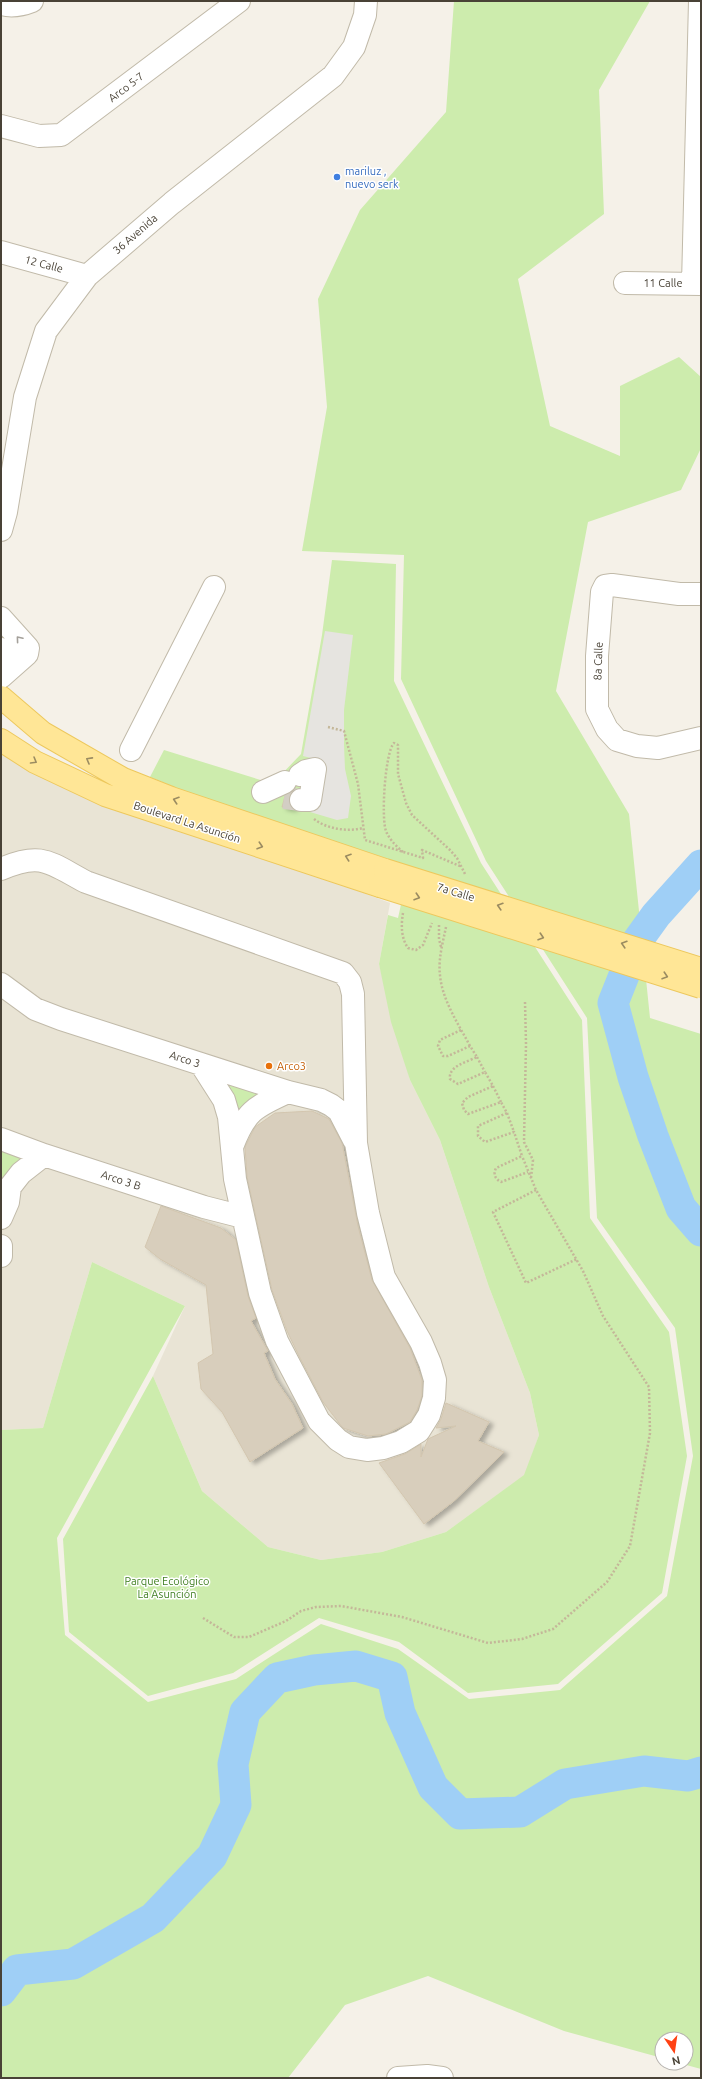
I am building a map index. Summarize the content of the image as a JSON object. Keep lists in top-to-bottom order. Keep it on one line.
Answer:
{"streets":{"main road":["Boulevard La Asunción","7a Calle"],"street":["Arco 5-7","36 Avenida","12 Calle","11 Calle","8a Calle","Arco 3","Arco 3 B"]},"crossings":[["36 Avenida","12 Calle"],["Boulevard La Asunción","7a Calle"]],"parks":["Parque Ecológico La Asunción"],"places":["mariluz , nuevo serk","Arco3"],"north":"bottom"}
